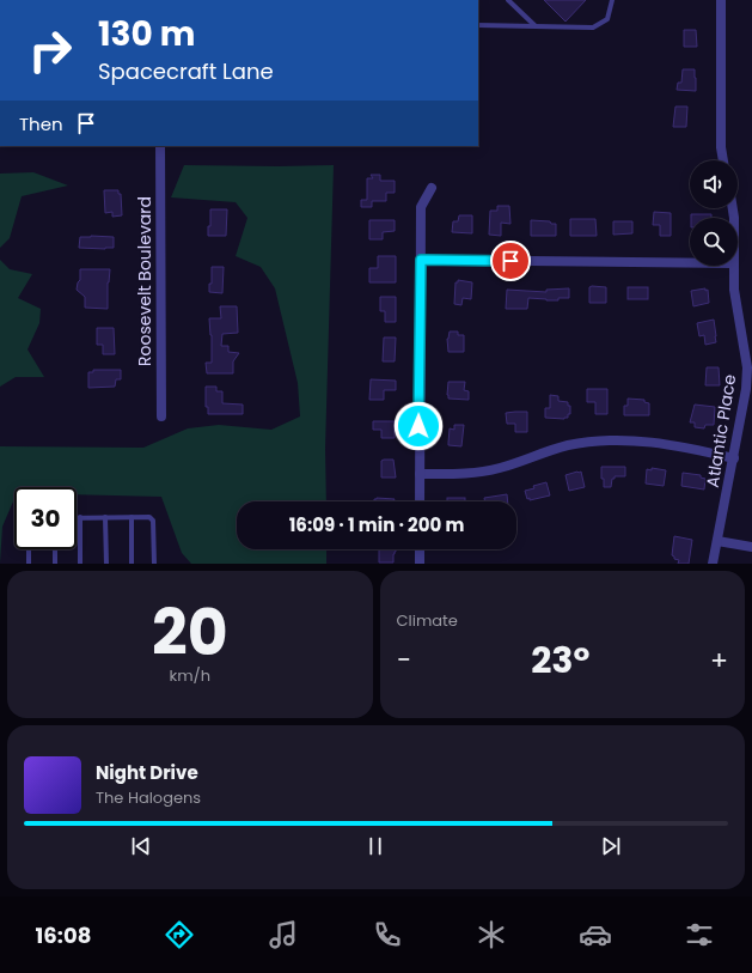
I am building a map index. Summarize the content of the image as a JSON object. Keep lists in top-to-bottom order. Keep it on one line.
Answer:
{"streets":{"street":["Roosevelt Boulevard","Atlantic Place"]},"page":{"turn":["130 m","Spacecraft Lane"],"then":"Then","limit":"30","trip":"16:09 · 1 min · 200 m","tile":[["20","km/h"],"Climate"],"heat":["−","23°","+"],"song":["Night Drive","The Halogens"],"tabs":"16:08"}}
